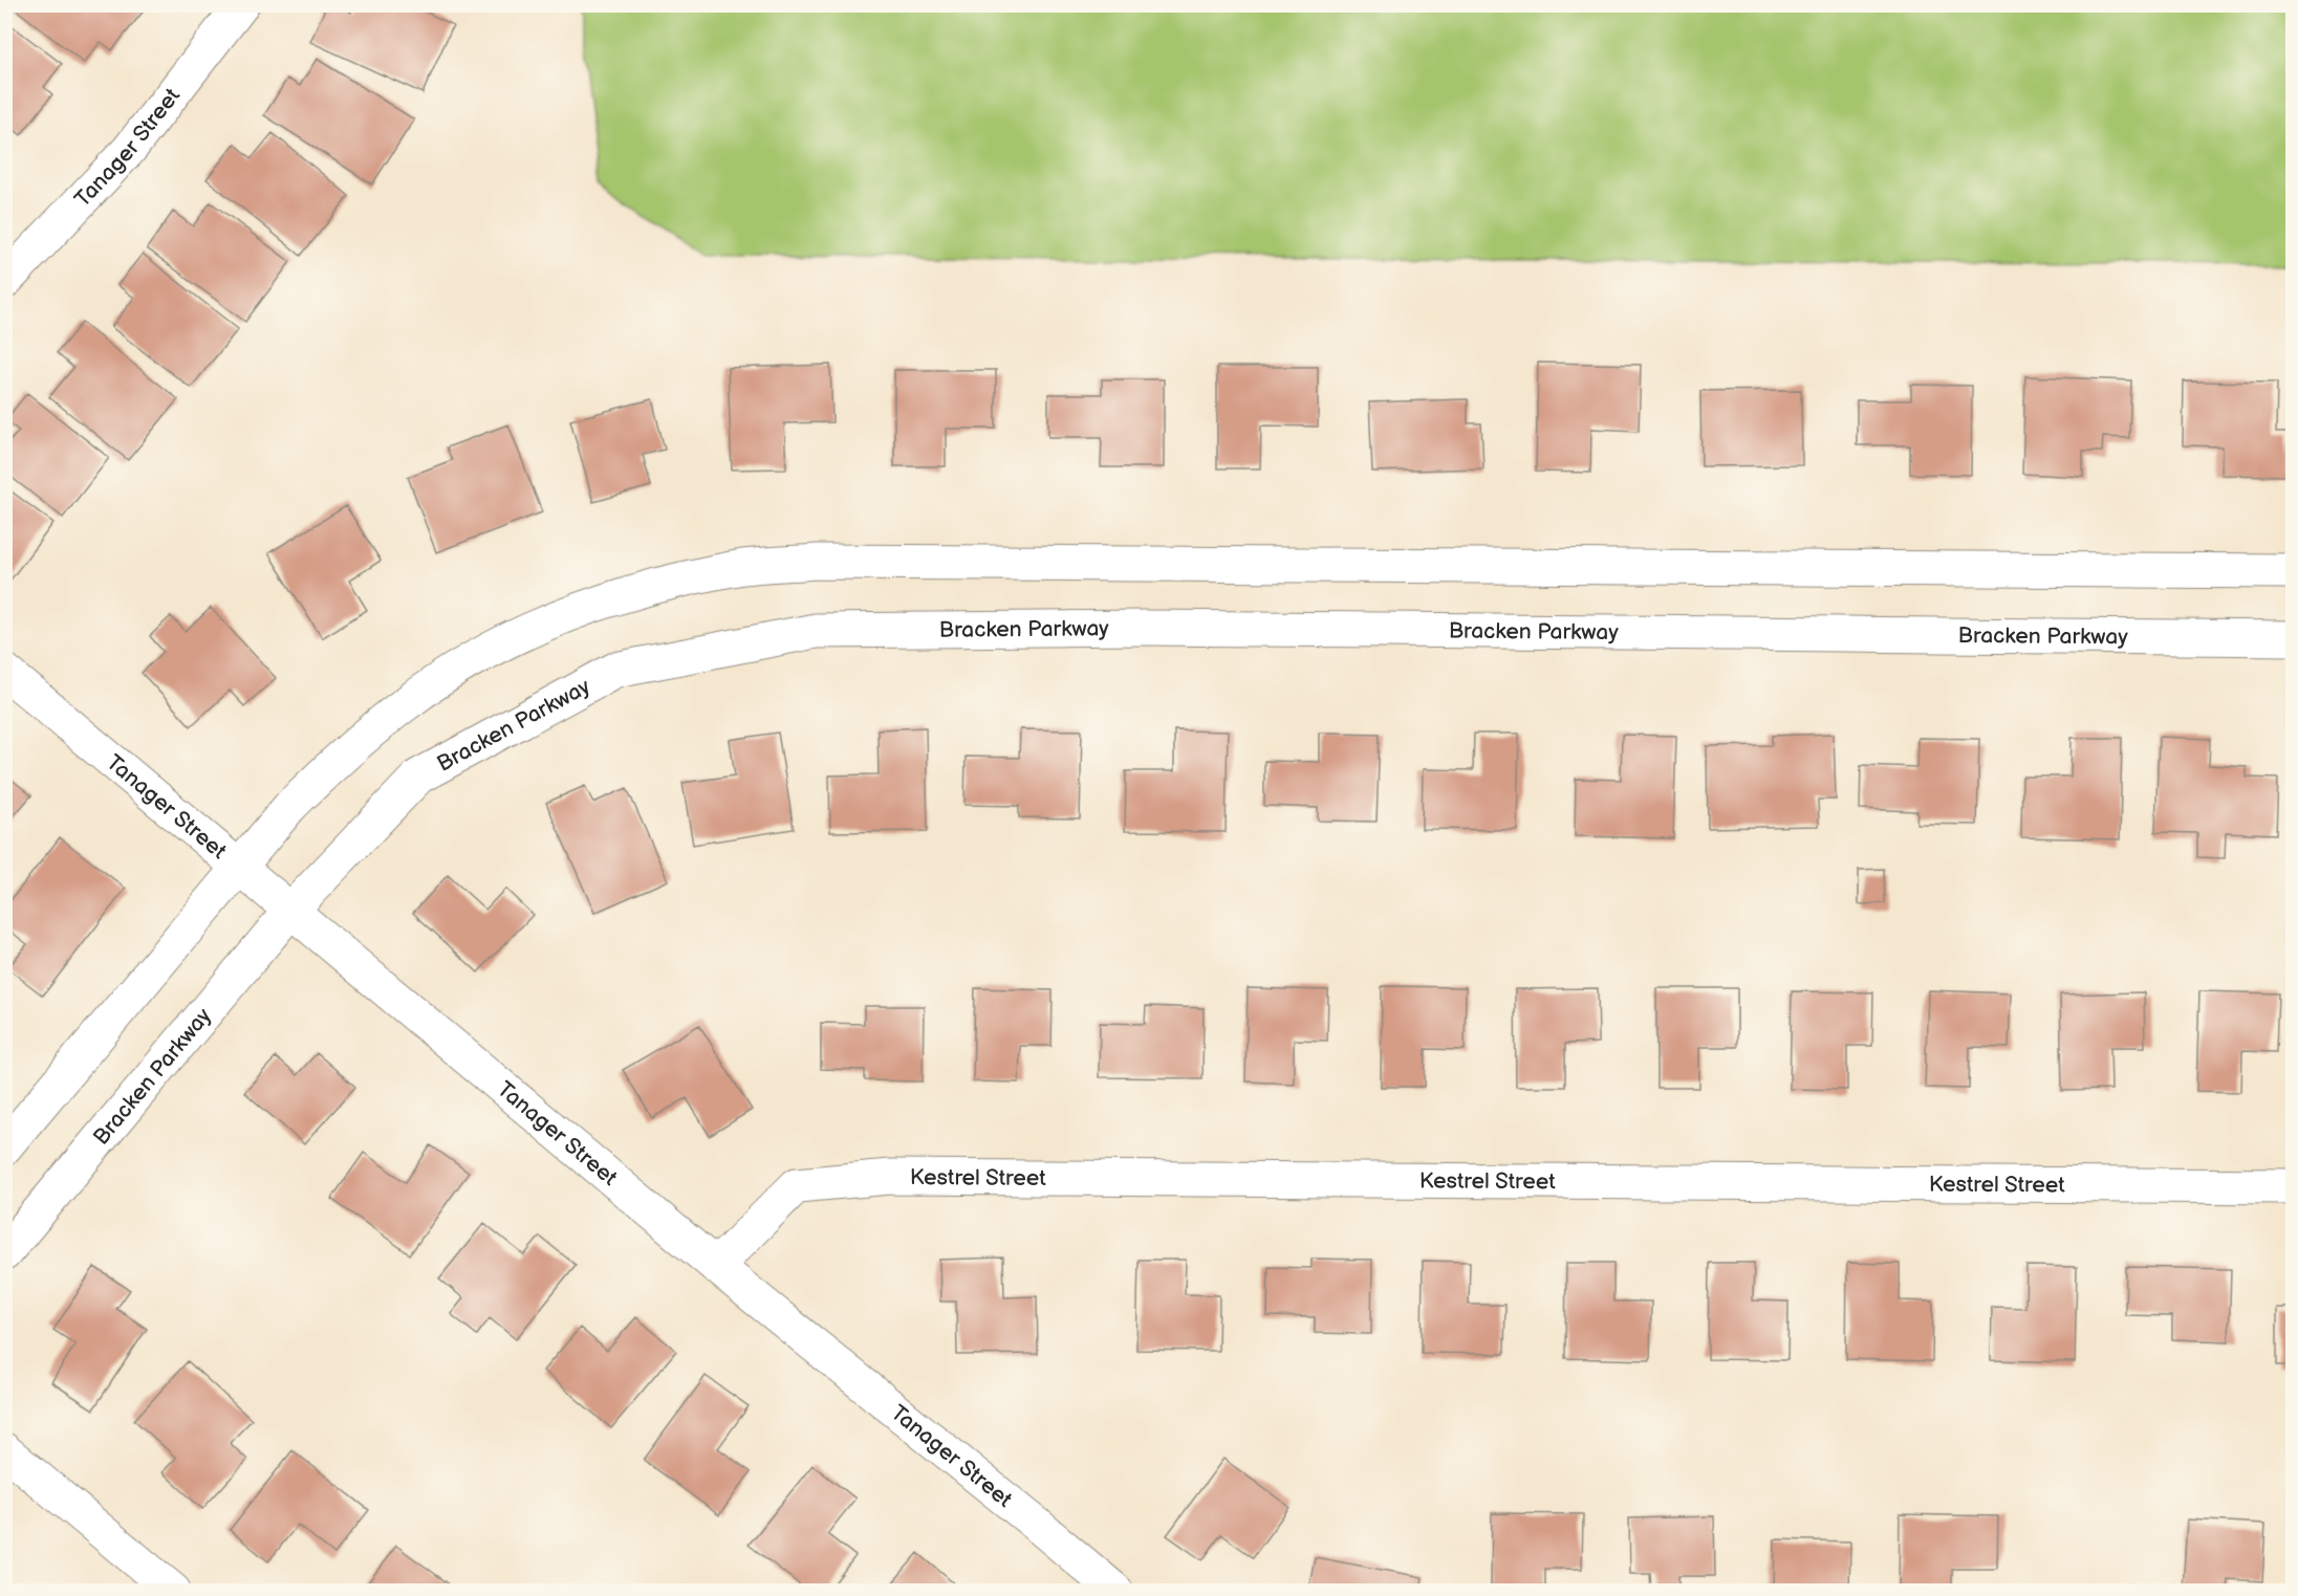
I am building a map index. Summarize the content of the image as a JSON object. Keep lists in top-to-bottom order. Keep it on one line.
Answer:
{"streets":{"street":["Tanager Street","Bracken Parkway","Kestrel Street"]},"crossings":[["Tanager Street","Bracken Parkway"],["Tanager Street","Kestrel Street"]]}
